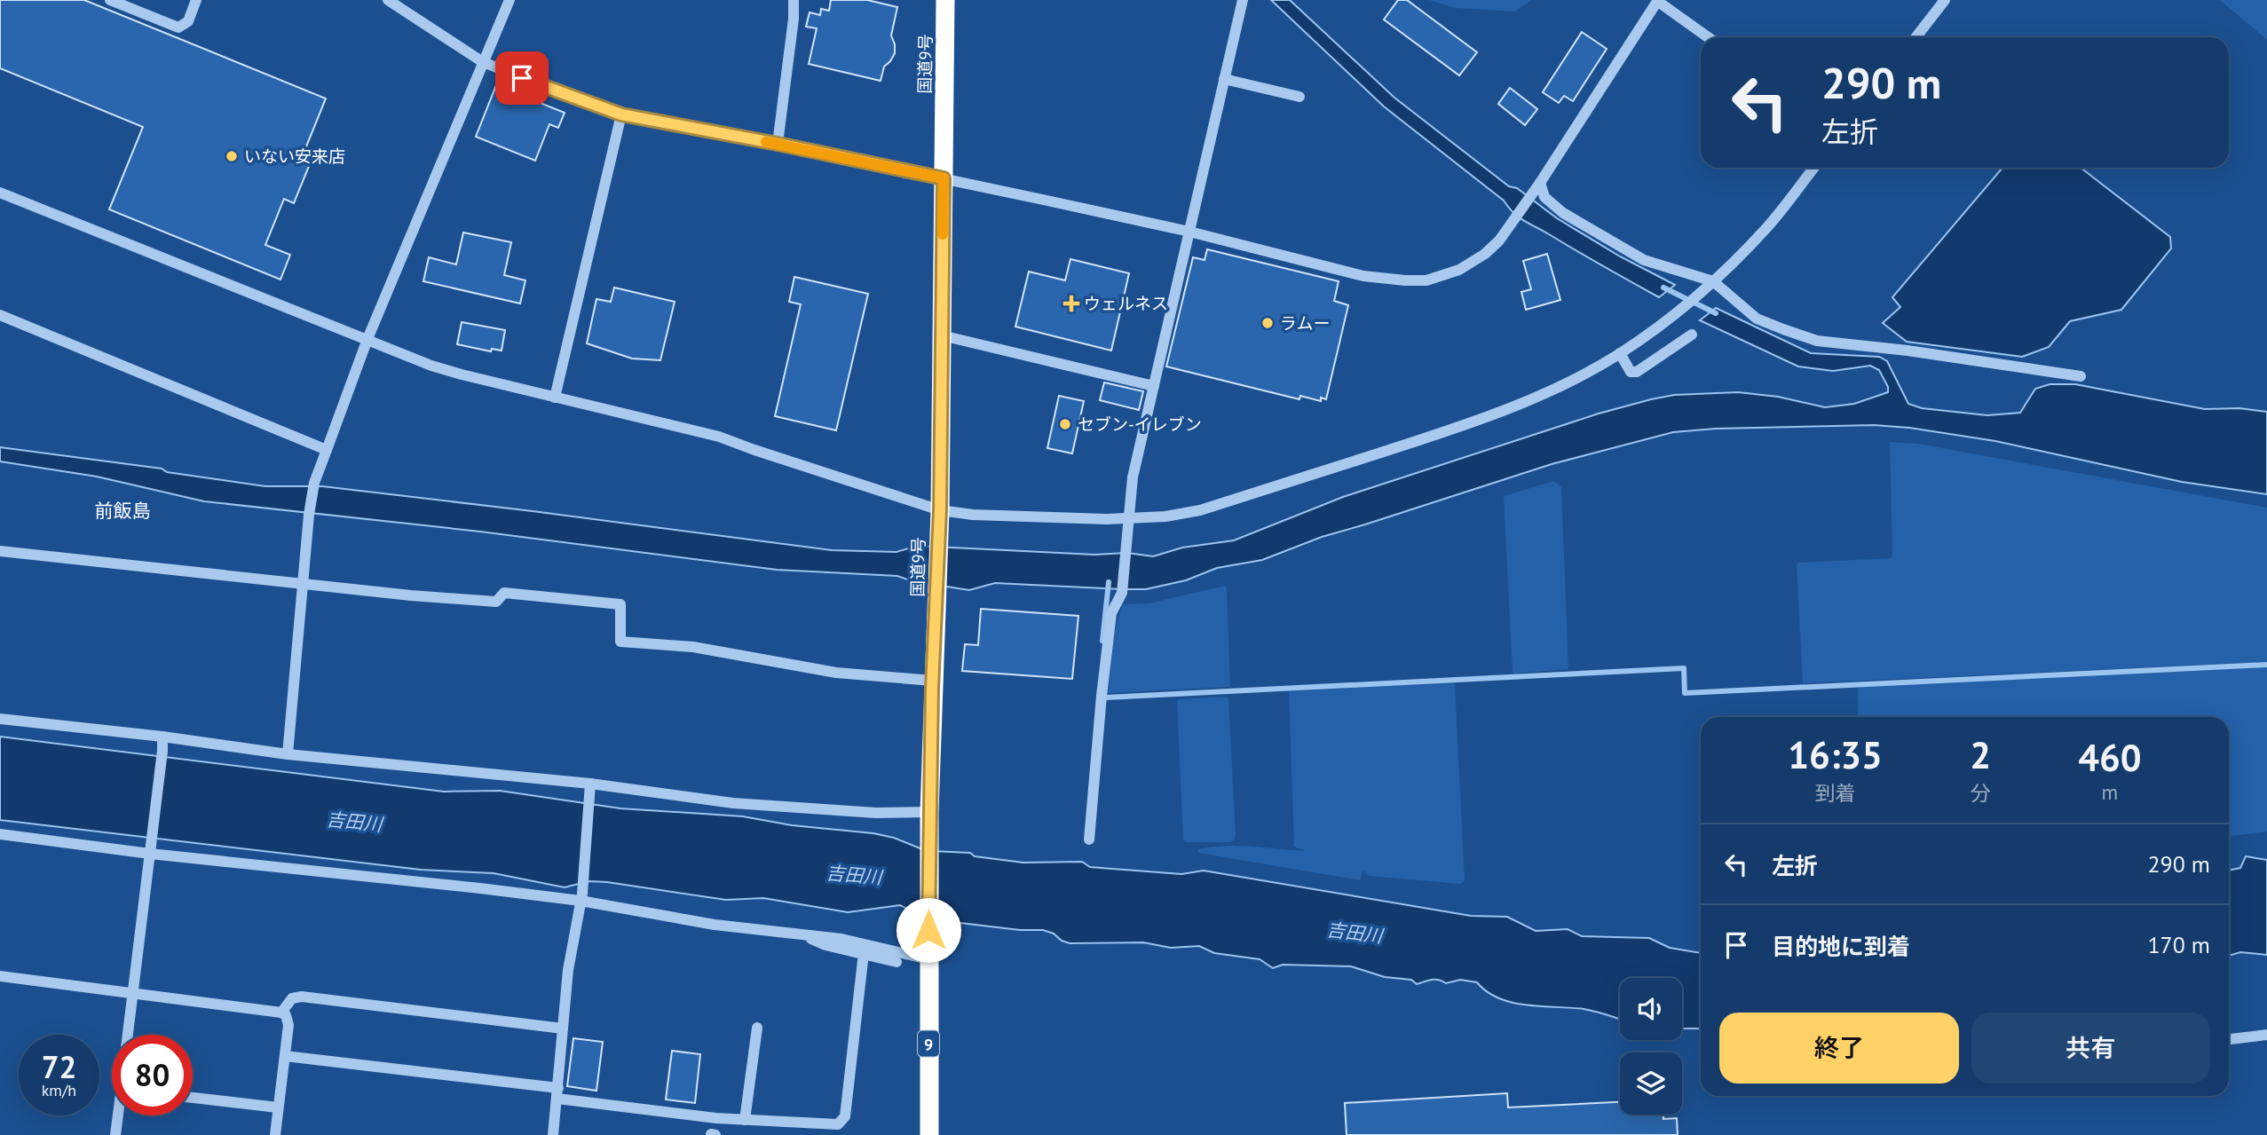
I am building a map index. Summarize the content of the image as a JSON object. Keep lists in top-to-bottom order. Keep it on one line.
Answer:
{"streets":{"highway":["国道9号","9"]},"districts":["前飯島"],"water":["吉田川"],"places":{"other":["いない安来店","ラムー","セブン-イレブン"],"health":["ウェルネス"]},"page":{"turn":["290 m","左折"],"eta":["16:35","到着","2","分","460","m"],"list":[{"name":"左折","value":"290 m"},{"name":"目的地に到着","value":"170 m"}],"buttons":["終了","共有"],"speed":"72 km/h","limit":"80"}}
